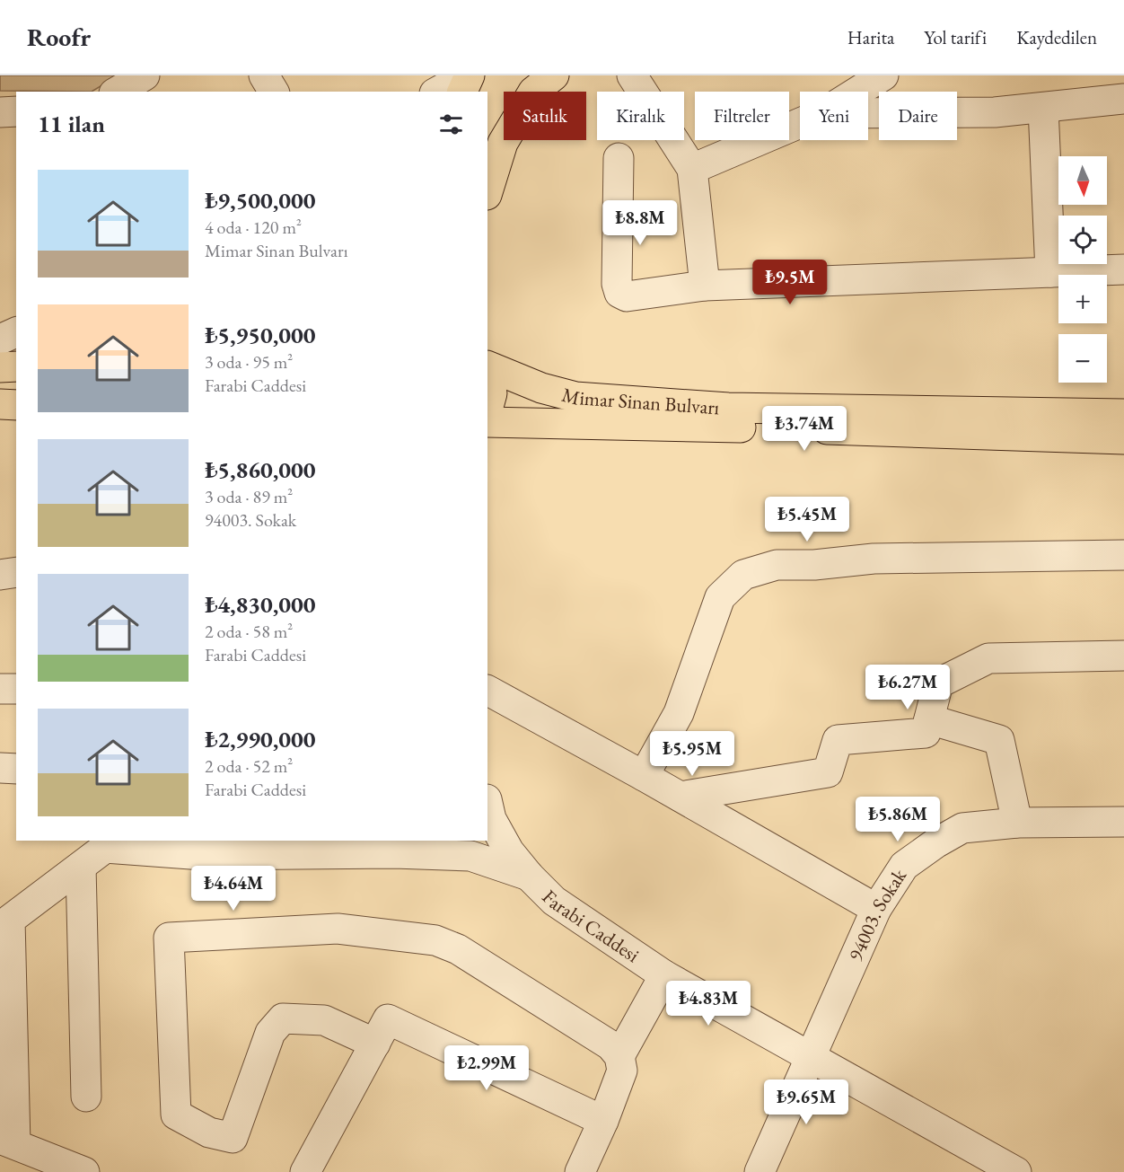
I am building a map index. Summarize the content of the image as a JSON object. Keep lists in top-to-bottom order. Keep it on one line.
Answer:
{"streets":{"main road":["Mimar Sinan Bulvarı"],"street":["94003. Sokak","Farabi Caddesi"]},"crossings":[["94003. Sokak","Farabi Caddesi"]],"north":"bottom","page":{"header":"Roofr","nav":["Harita","Yol tarifi","Kaydedilen"],"chip":["Satılık","Kiralık","Filtreler","Yeni","Daire"],"heading":"11 ilan","map_buttons":["+","−"],"list":[{"name":"₺9,500,000","note":"4 oda · 120 m² · Mimar Sinan Bulvarı"},{"name":"₺5,950,000","note":"3 oda · 95 m² · Farabi Caddesi"},{"name":"₺5,860,000","note":"3 oda · 89 m² · 94003. Sokak"},{"name":"₺4,830,000","note":"2 oda · 58 m² · Farabi Caddesi"},{"name":"₺2,990,000","note":"2 oda · 52 m² · Farabi Caddesi"}],"price":["₺8.8M","₺9.5M","₺3.74M","₺5.45M","₺6.27M","₺5.95M","₺5.86M","₺4.64M","₺4.83M","₺2.99M","₺9.65M"]}}
